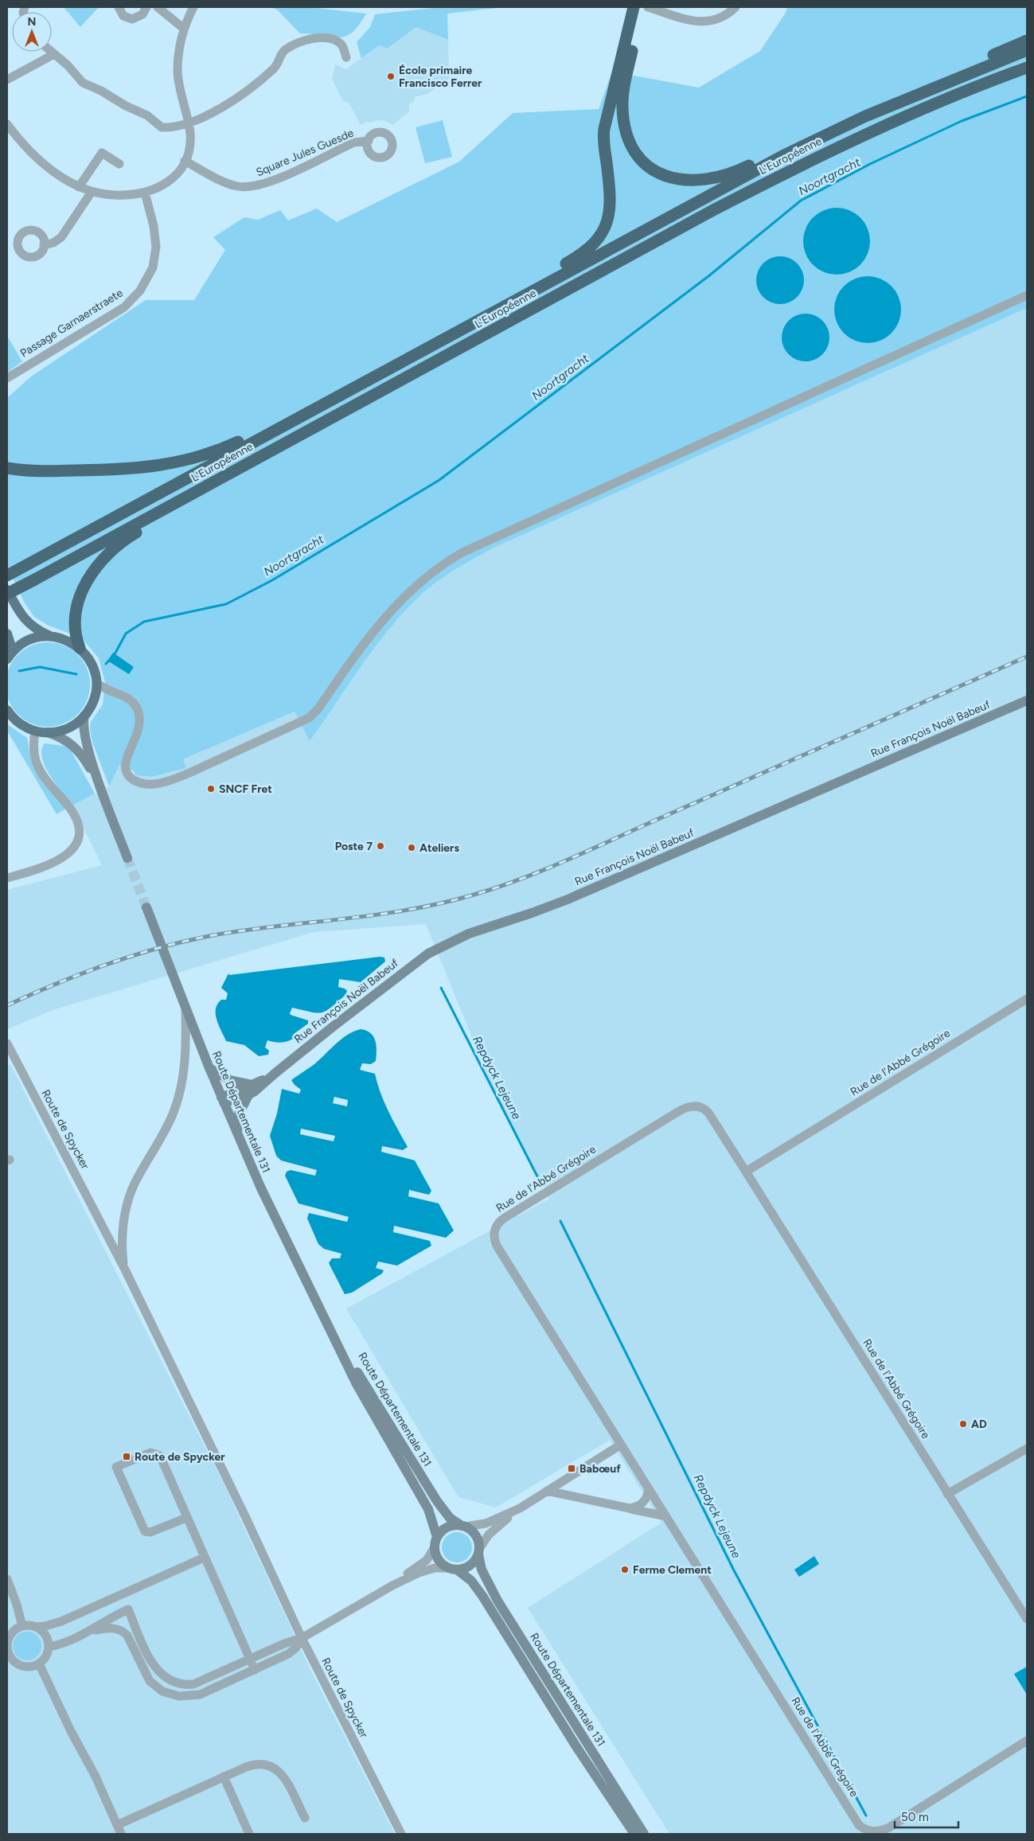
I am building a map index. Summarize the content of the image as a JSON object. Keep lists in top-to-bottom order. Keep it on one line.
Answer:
{"streets":{"highway":["L'Européenne"],"main road":["Rue François Noël Babeuf","Route Départementale 131"],"street":["Square Jules Guesde","Passage Garnaerstraete","Rue de l'Abbé Grégoire","Route de Spycker"]},"crossings":[["Rue François Noël Babeuf","Route Départementale 131"],["Route Départementale 131","Route de Spycker"]],"water":["Noortgracht","Repdyck Lejeune"],"places":{"other":["École primaire Francisco Ferrer","SNCF Fret","Poste 7","Ateliers","AD","Ferme Clement"],"transit":["Route de Spycker","Babœuf"]},"scale_bar":"50 m","north":"top"}
